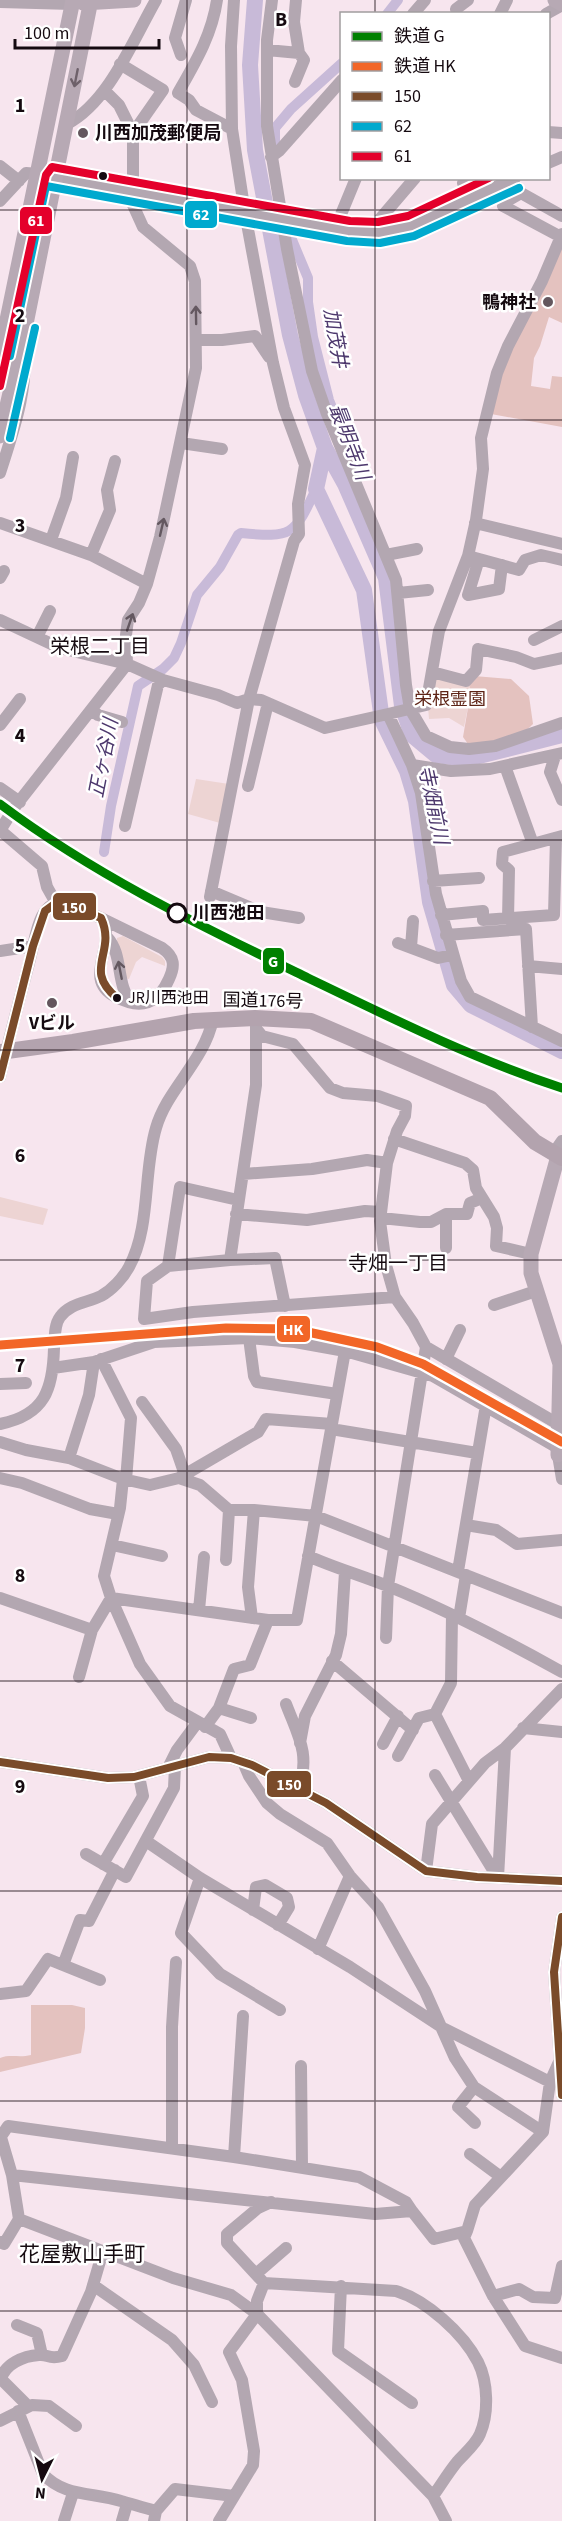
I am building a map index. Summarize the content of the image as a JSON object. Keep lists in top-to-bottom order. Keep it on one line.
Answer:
{"streets":{"highway":["国道176号"]},"districts":["栄根二丁目","寺畑一丁目","花屋敷山手町"],"water":["加茂井","最明寺川","正ヶ谷川","寺畑前川"],"parks":["栄根霊園"],"places":["川西加茂郵便局","鴨神社","川西池田","JR川西池田","Vビル"],"lines":["transit line 61","transit line 62","rail line G","transit line 150","rail line HK"],"legend":["鉄道 G","鉄道 HK","150","62","61"],"scale_bar":"100 m","north":"bottom","grid":{"columns":["B"],"rows":["1","2","3","4","5","6","7","8","9"]}}
